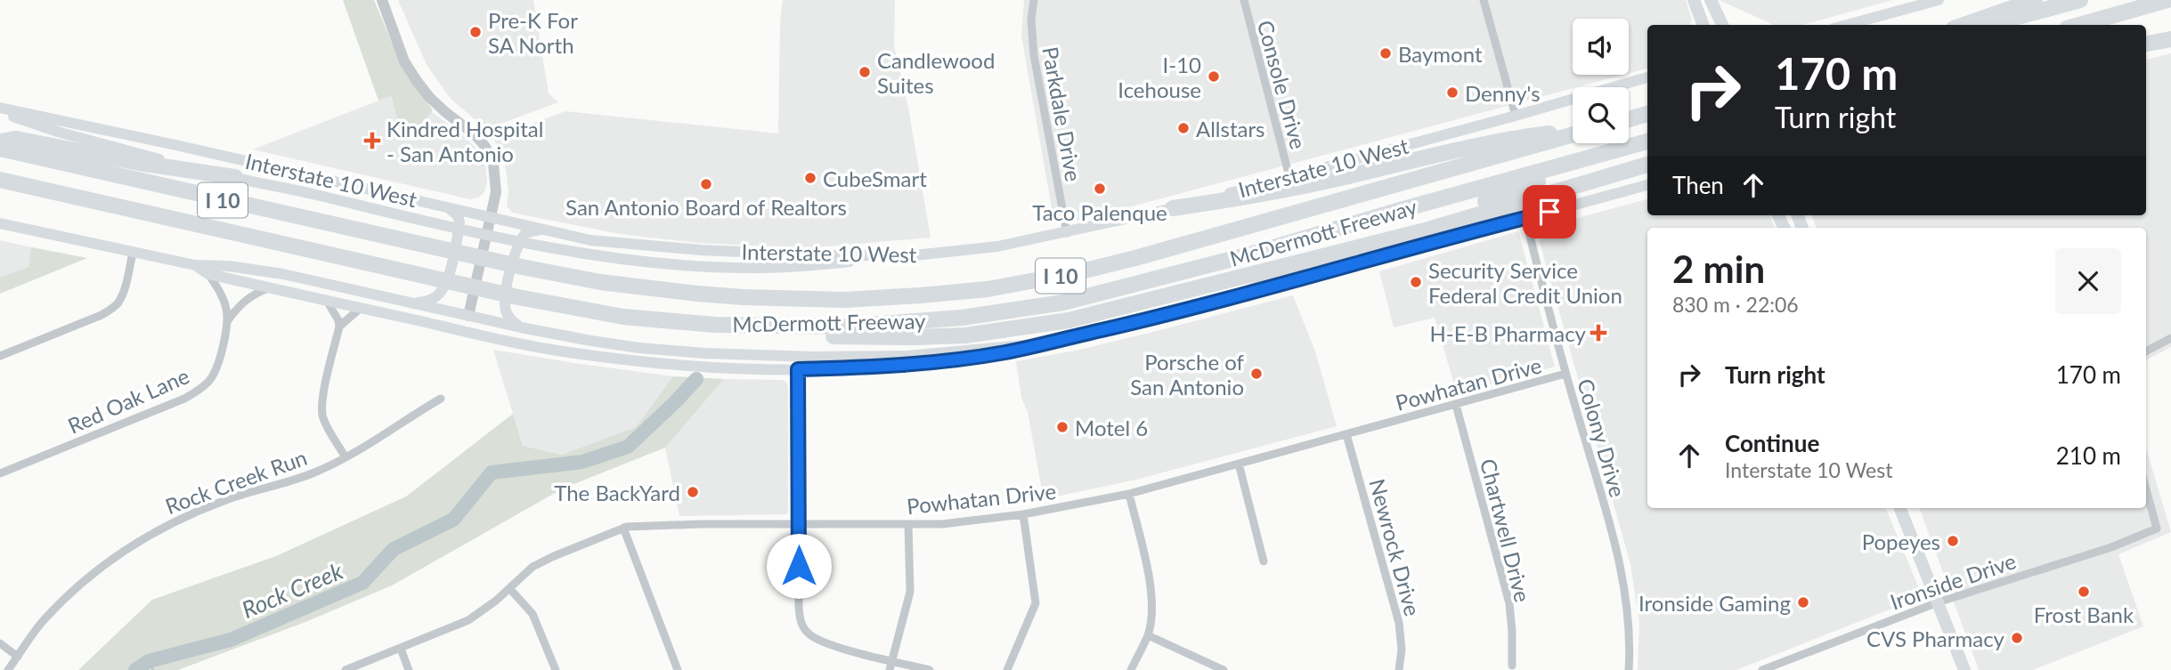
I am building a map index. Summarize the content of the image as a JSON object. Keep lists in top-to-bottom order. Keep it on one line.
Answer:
{"streets":{"highway":["I 10","McDermott Freeway"],"main road":["Interstate 10 West"],"street":["Console Drive","Parkdale Drive","Powhatan Drive","Red Oak Lane","Colony Drive","Rock Creek Run","Chartwell Drive","Newrock Drive","Ironside Drive"]},"crossings":[["Console Drive","Interstate 10 West"],["Parkdale Drive","Interstate 10 West"],["Powhatan Drive","Colony Drive"],["Powhatan Drive","Chartwell Drive"],["Powhatan Drive","Newrock Drive"]],"water":["Rock Creek"],"places":{"other":["Pre-K For SA North","Baymont","Candlewood Suites","I-10 Icehouse","Denny's","Allstars","CubeSmart","San Antonio Board of Realtors","Taco Palenque","Security Service Federal Credit Union","Porsche of San Antonio","Motel 6","The BackYard","Popeyes","Frost Bank","Ironside Gaming","CVS Pharmacy"],"health":["Kindred Hospital - San Antonio","H-E-B Pharmacy"]},"page":{"turn":["170 m","Turn right"],"then":"Then","heading":["2 min","830 m · 22:06"],"list":[{"name":"Turn right","value":"170 m"},{"name":"Continue","note":"Interstate 10 West","value":"210 m"}]}}
